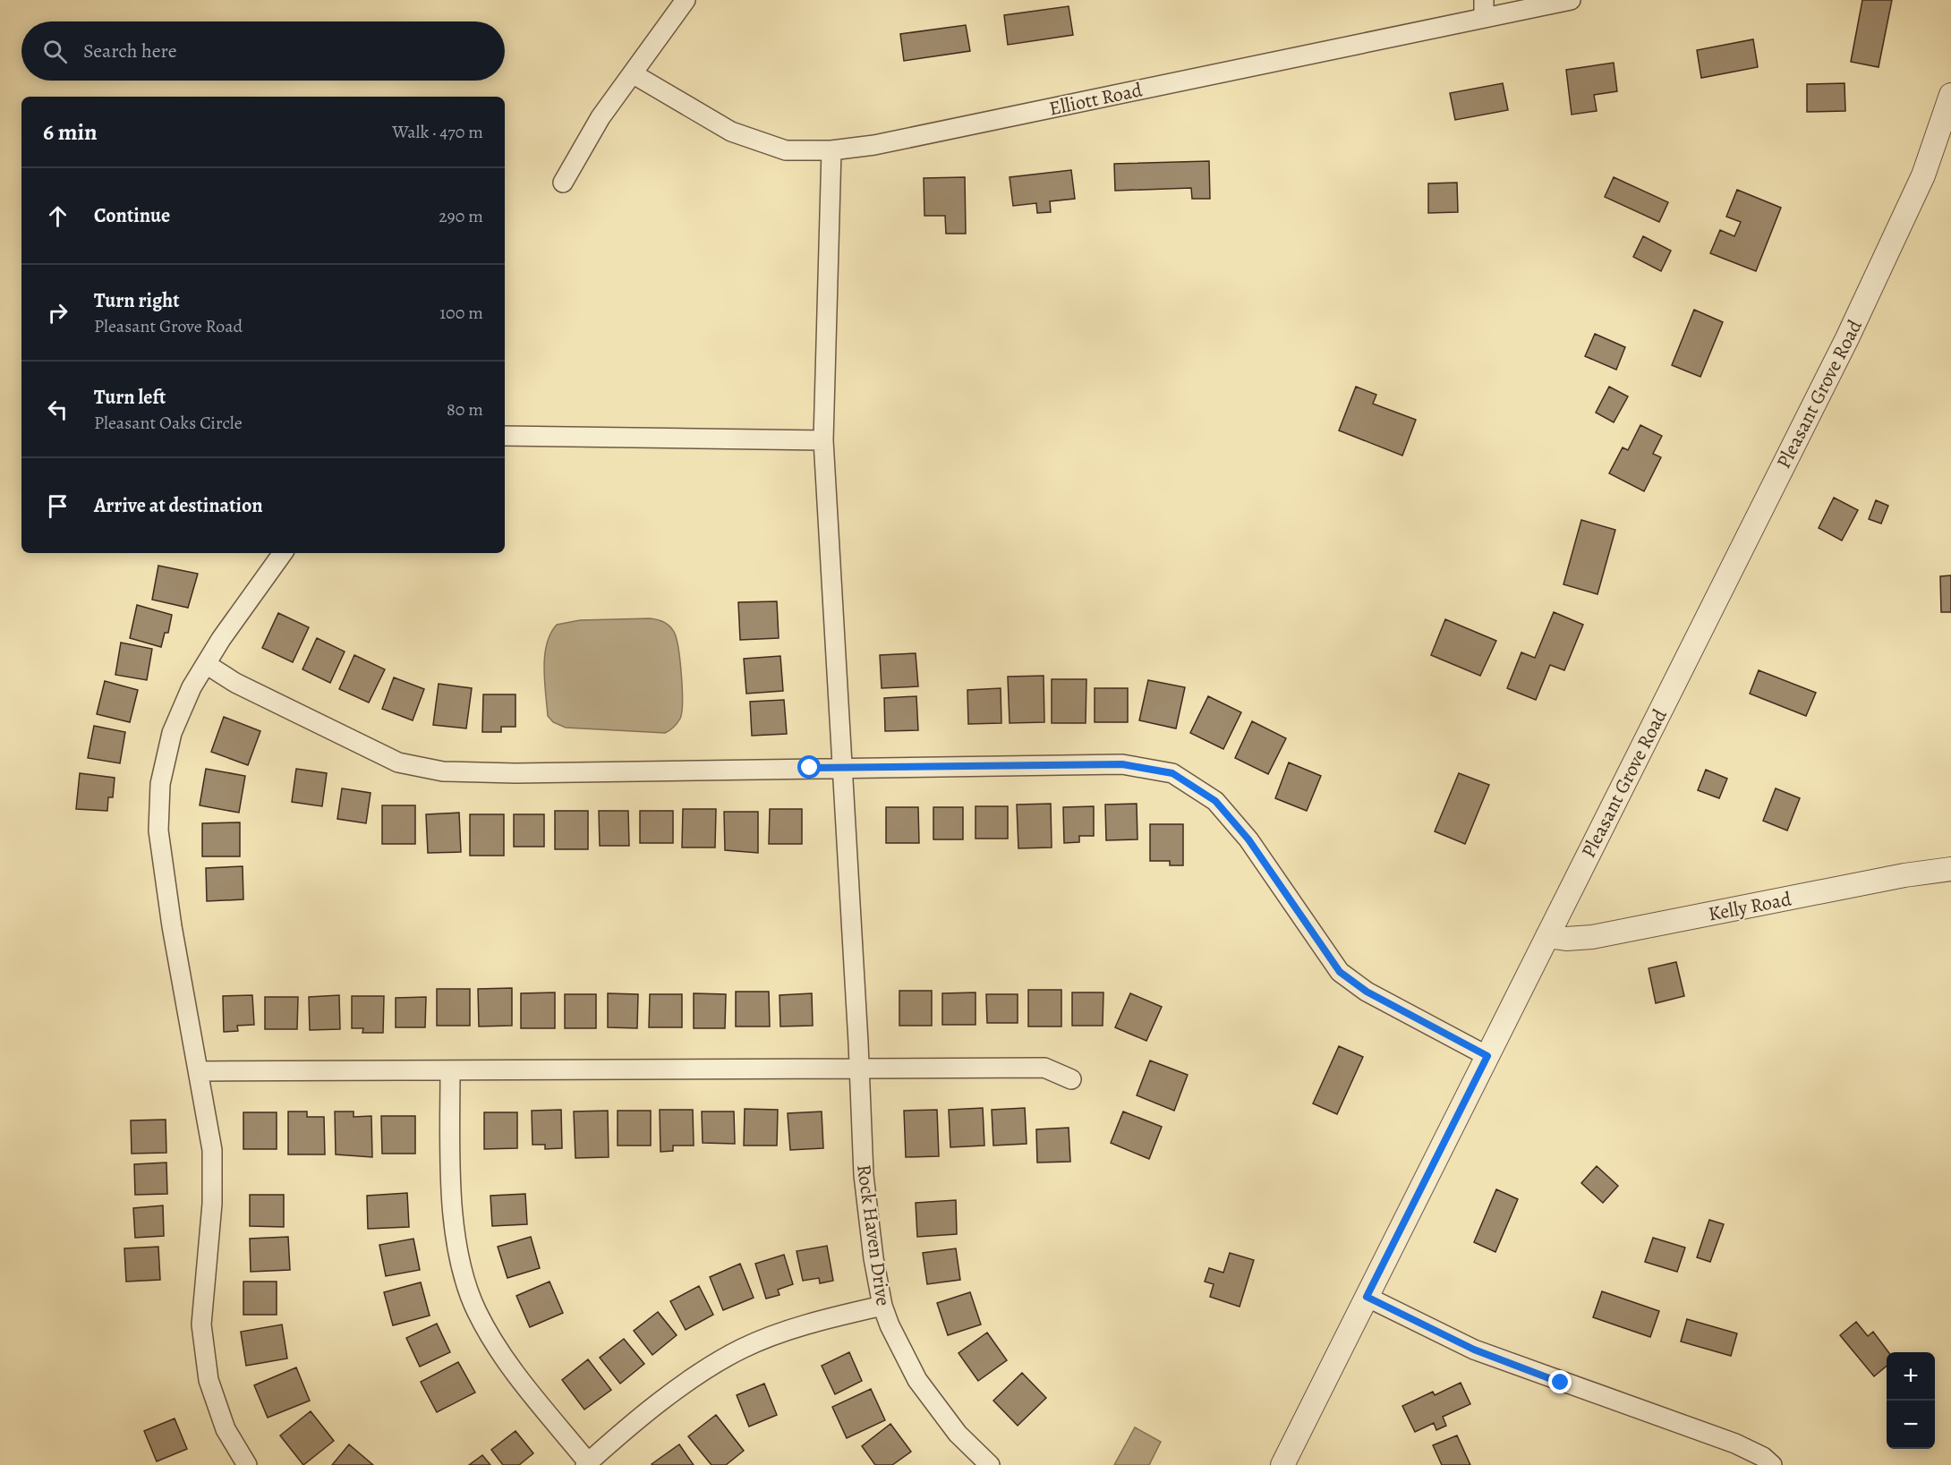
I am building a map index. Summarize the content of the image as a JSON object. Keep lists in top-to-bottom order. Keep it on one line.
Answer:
{"streets":{"street":["Elliott Road","Pleasant Grove Road","Kelly Road","Rock Haven Drive"]},"crossings":[["Elliott Road","Rock Haven Drive"],["Pleasant Grove Road","Kelly Road"]],"page":{"search":"Search here","heading":["6 min","Walk · 470 m"],"list":[["Continue","290 m"],["Turn right","Pleasant Grove Road","100 m"],["Turn left","Pleasant Oaks Circle","80 m"],"Arrive at destination"],"map_buttons":["+","−"]}}
